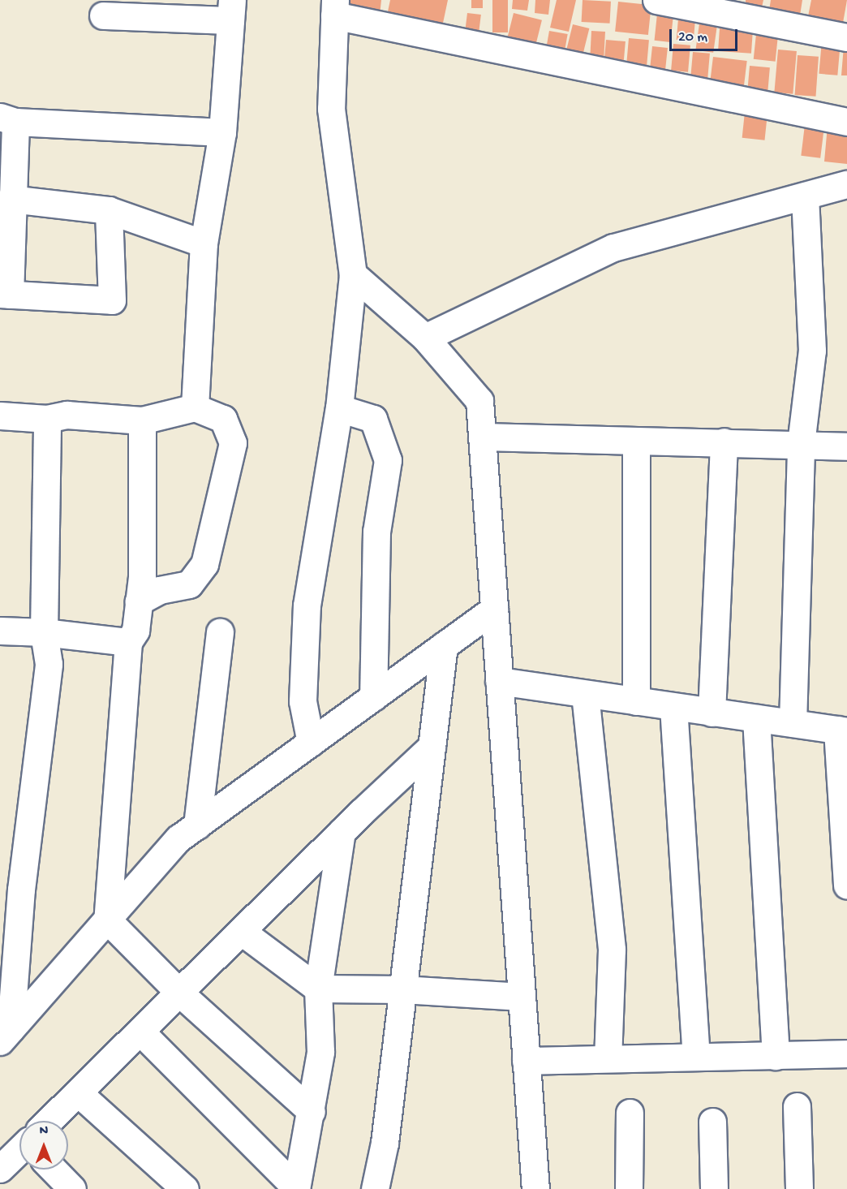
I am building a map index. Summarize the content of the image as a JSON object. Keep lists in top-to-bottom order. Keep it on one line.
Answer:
{"scale_bar":"20 m","north":"top"}
